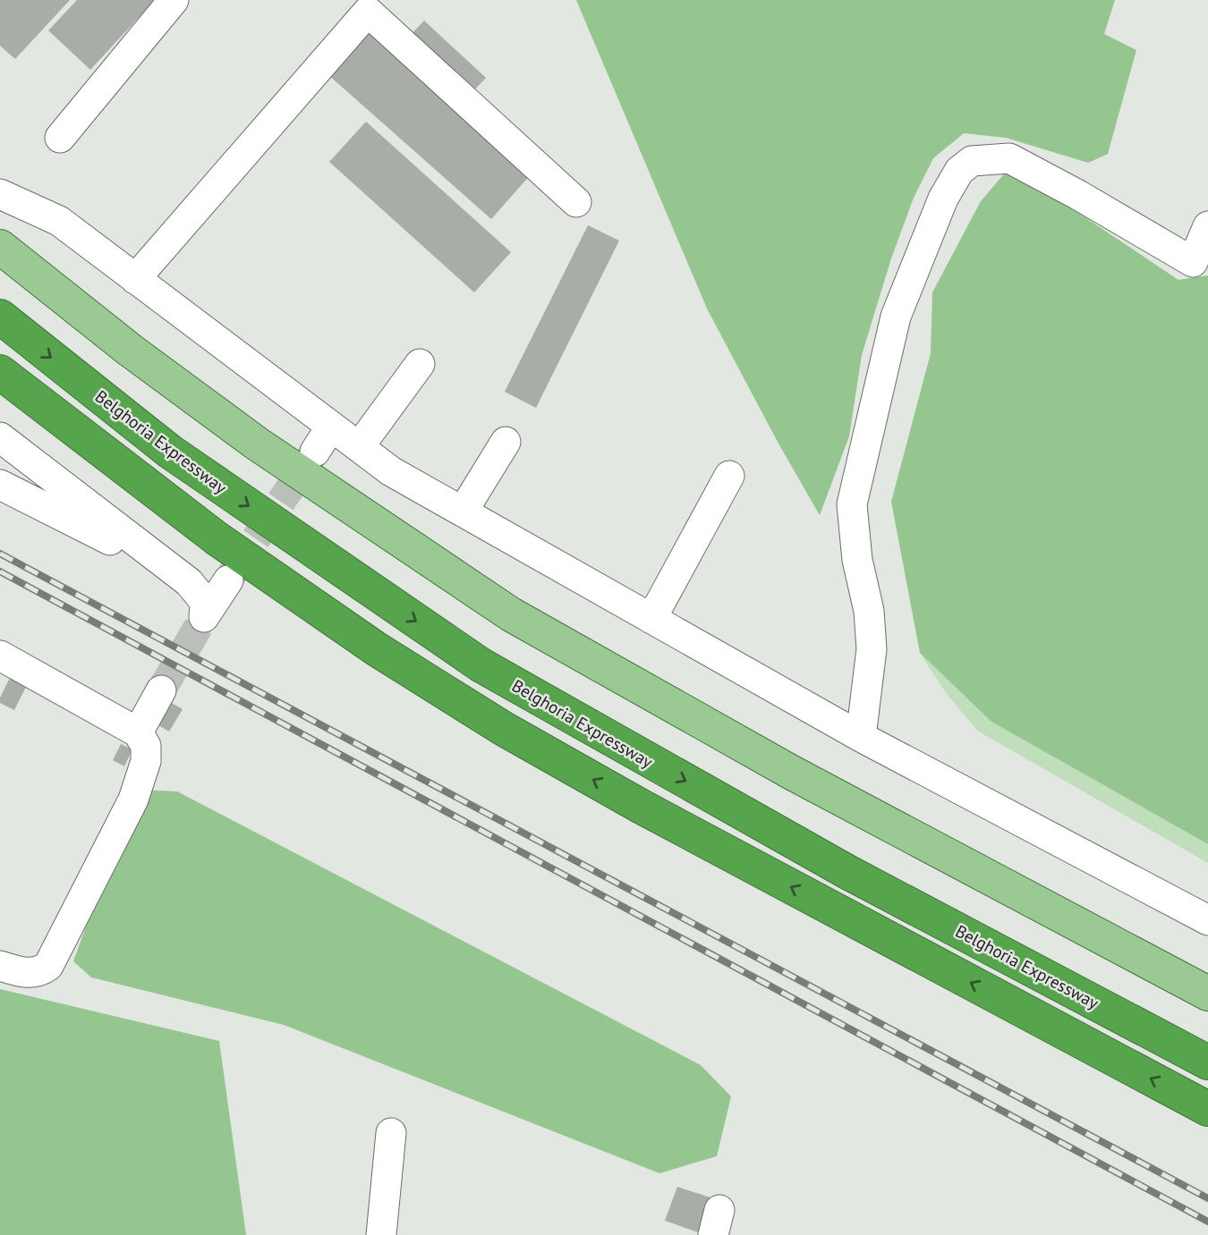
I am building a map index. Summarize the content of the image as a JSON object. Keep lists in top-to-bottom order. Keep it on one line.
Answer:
{"streets":{"highway":["Belghoria Expressway"]}}
